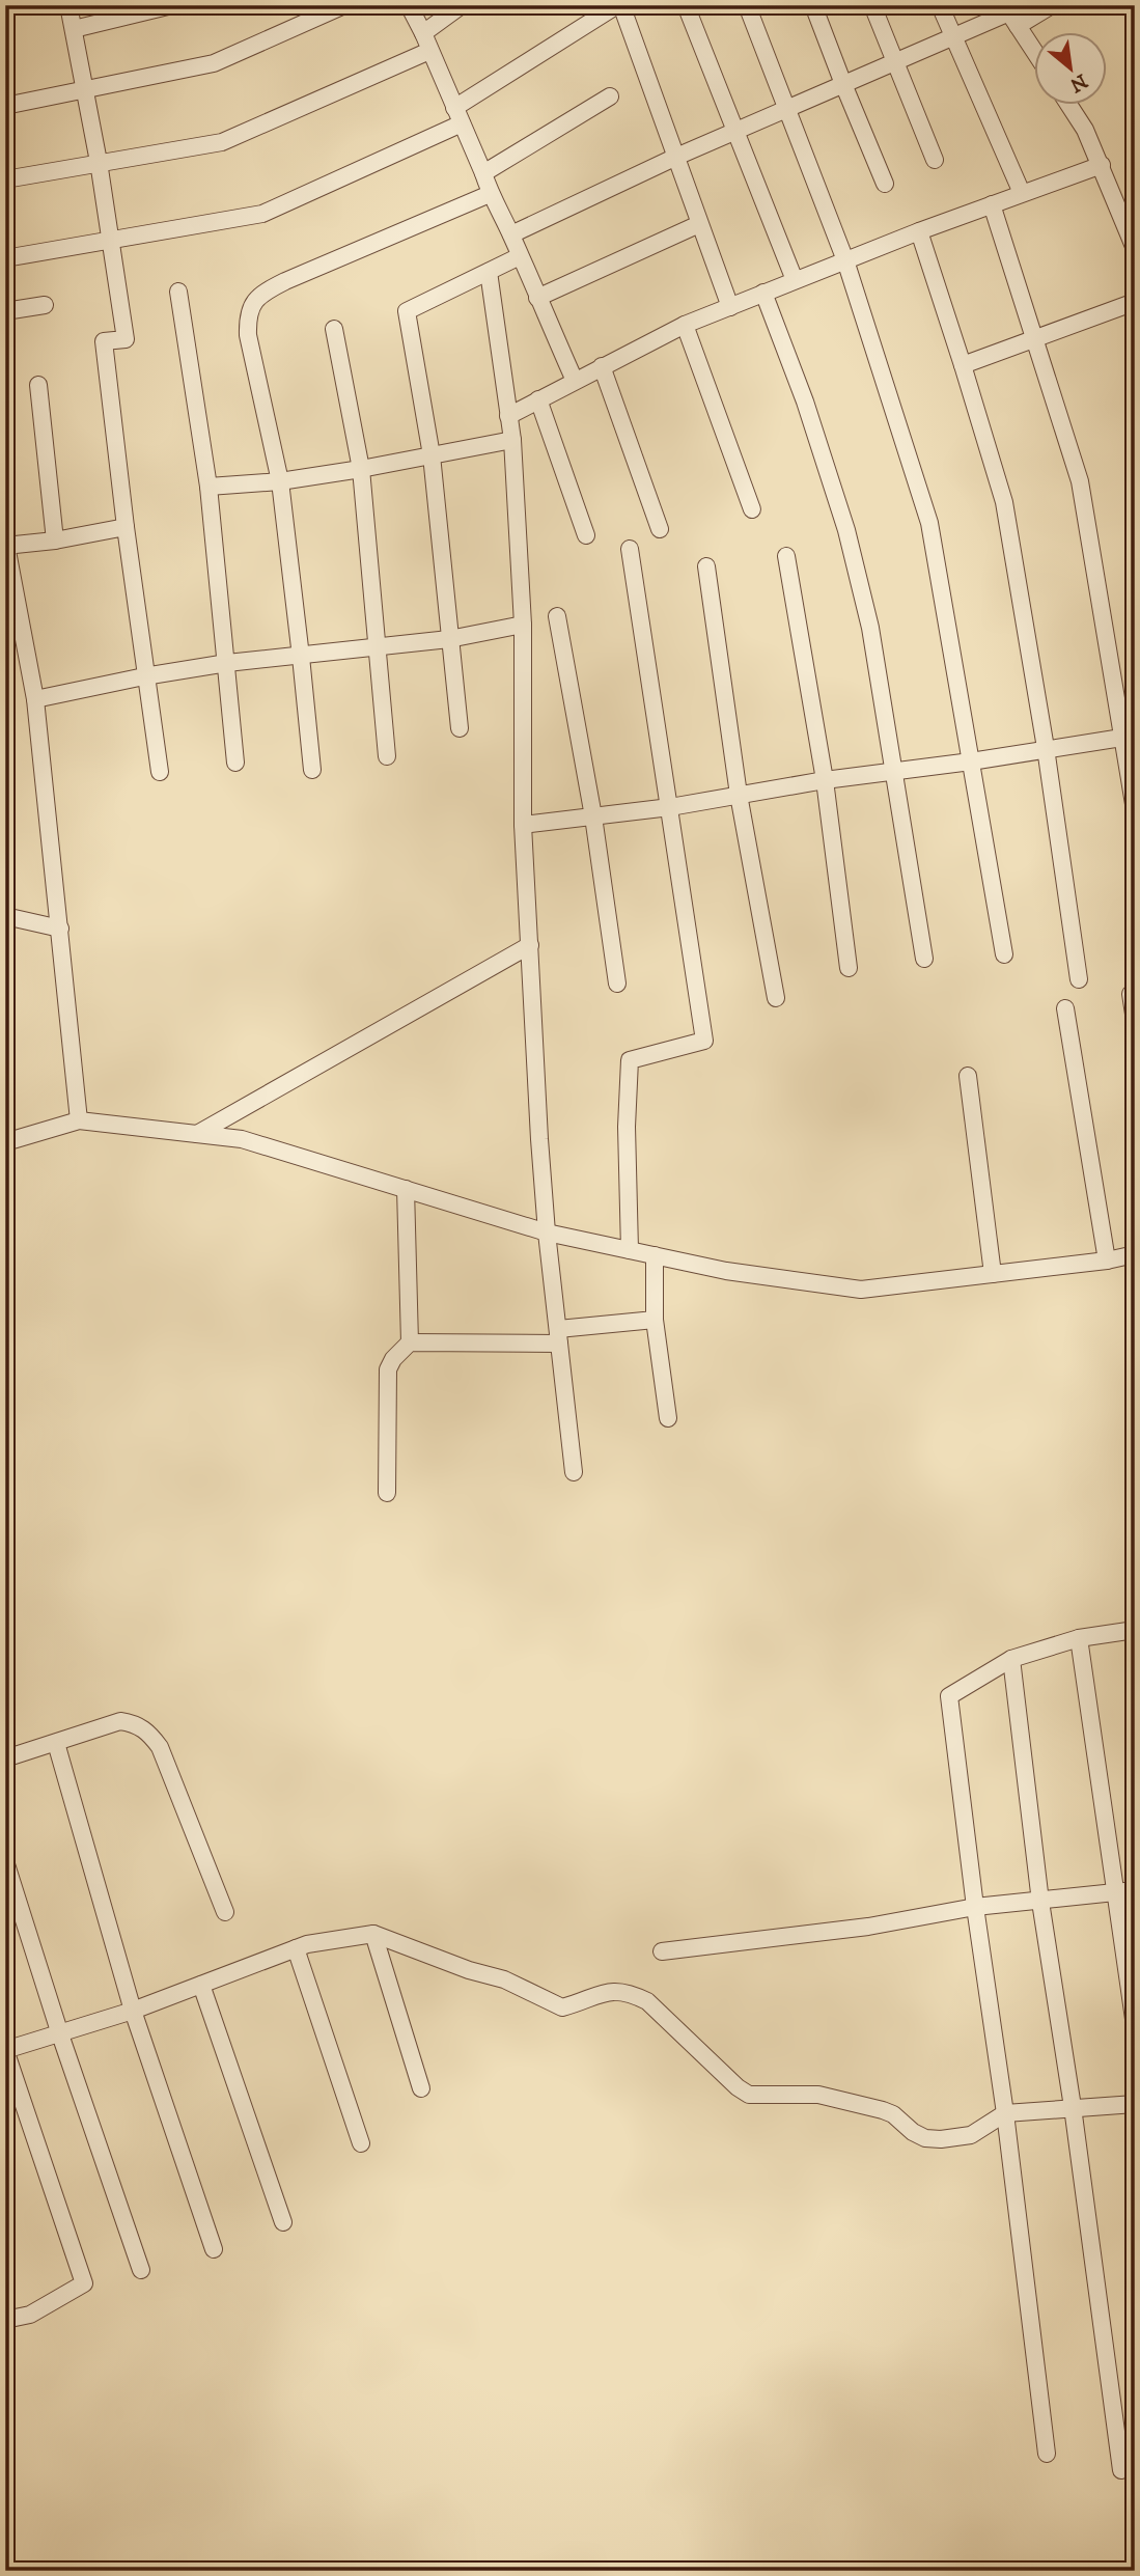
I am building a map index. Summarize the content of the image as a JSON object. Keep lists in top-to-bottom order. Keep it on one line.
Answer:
{"north":"bottom right"}
